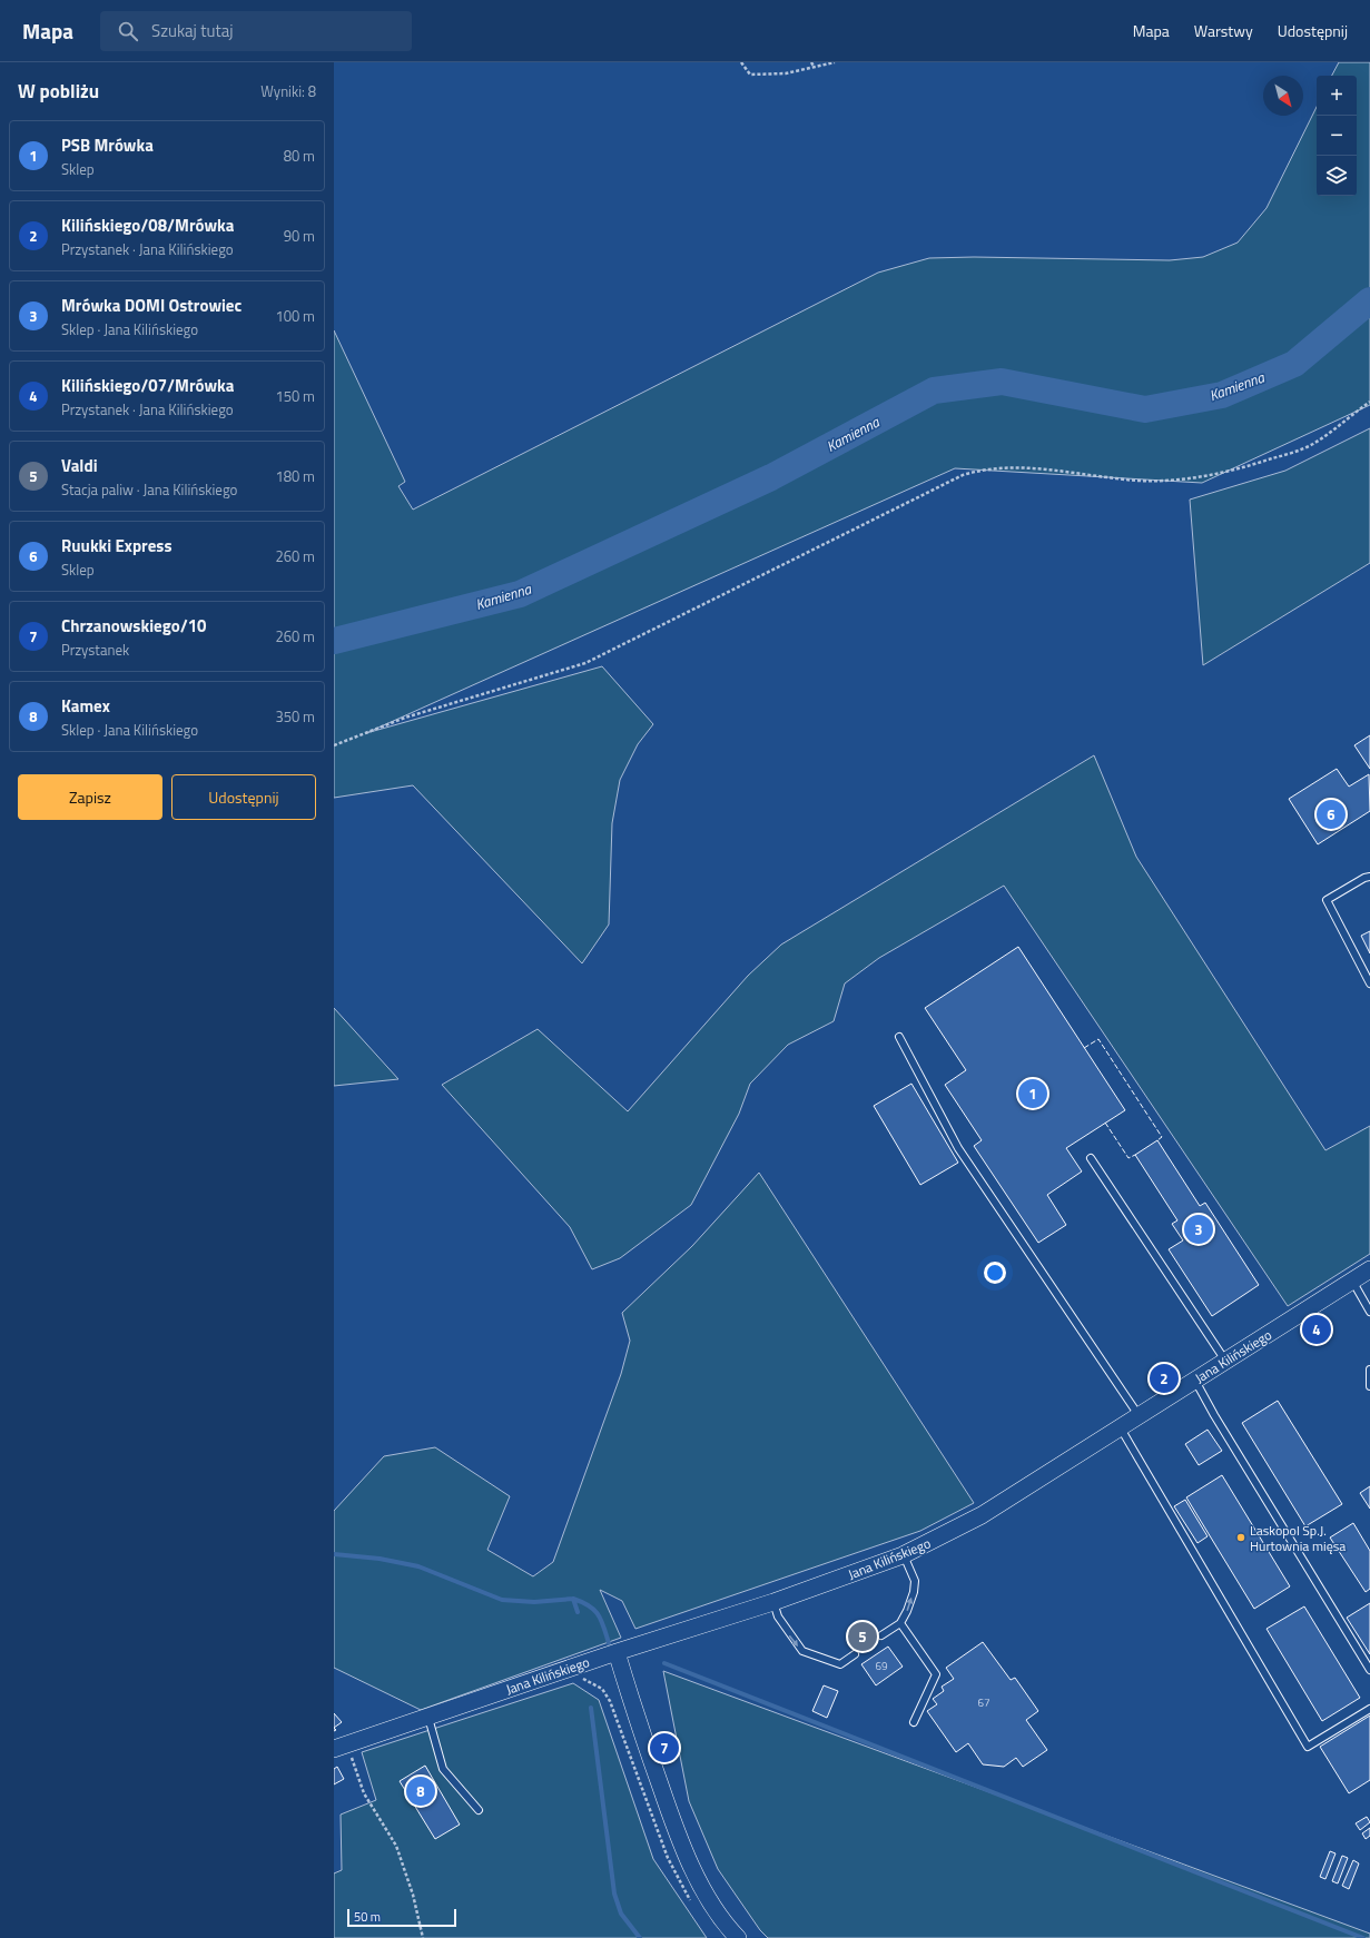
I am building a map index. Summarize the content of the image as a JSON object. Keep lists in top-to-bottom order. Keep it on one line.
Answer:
{"streets":{"street":["Jana Kilińskiego"]},"water":["Kamienna"],"places":["Laskopol Sp.J. Hurtownia mięsa"],"house_numbers":["69","67"],"scale_bar":"50 m","north":"bottom right","page":{"header":"Mapa","search":"Szukaj tutaj","nav":["Mapa","Warstwy","Udostępnij"],"heading":["W pobliżu","Wyniki: 8"],"map_buttons":["+","−"],"list":[{"mark":"1","name":"PSB Mrówka","note":"Sklep","value":"80 m"},{"mark":"2","name":"Kilińskiego/08/Mrówka","note":"Przystanek · Jana Kilińskiego","value":"90 m"},{"mark":"3","name":"Mrówka DOMI Ostrowiec","note":"Sklep · Jana Kilińskiego","value":"100 m"},{"mark":"4","name":"Kilińskiego/07/Mrówka","note":"Przystanek · Jana Kilińskiego","value":"150 m"},{"mark":"5","name":"Valdi","note":"Stacja paliw · Jana Kilińskiego","value":"180 m"},{"mark":"6","name":"Ruukki Express","note":"Sklep","value":"260 m"},{"mark":"7","name":"Chrzanowskiego/10","note":"Przystanek","value":"260 m"},{"mark":"8","name":"Kamex","note":"Sklep · Jana Kilińskiego","value":"350 m"}],"buttons":["Zapisz","Udostępnij"],"pins":["6","1","3","4","2","5","7","8"],"scale":"50 m"}}
